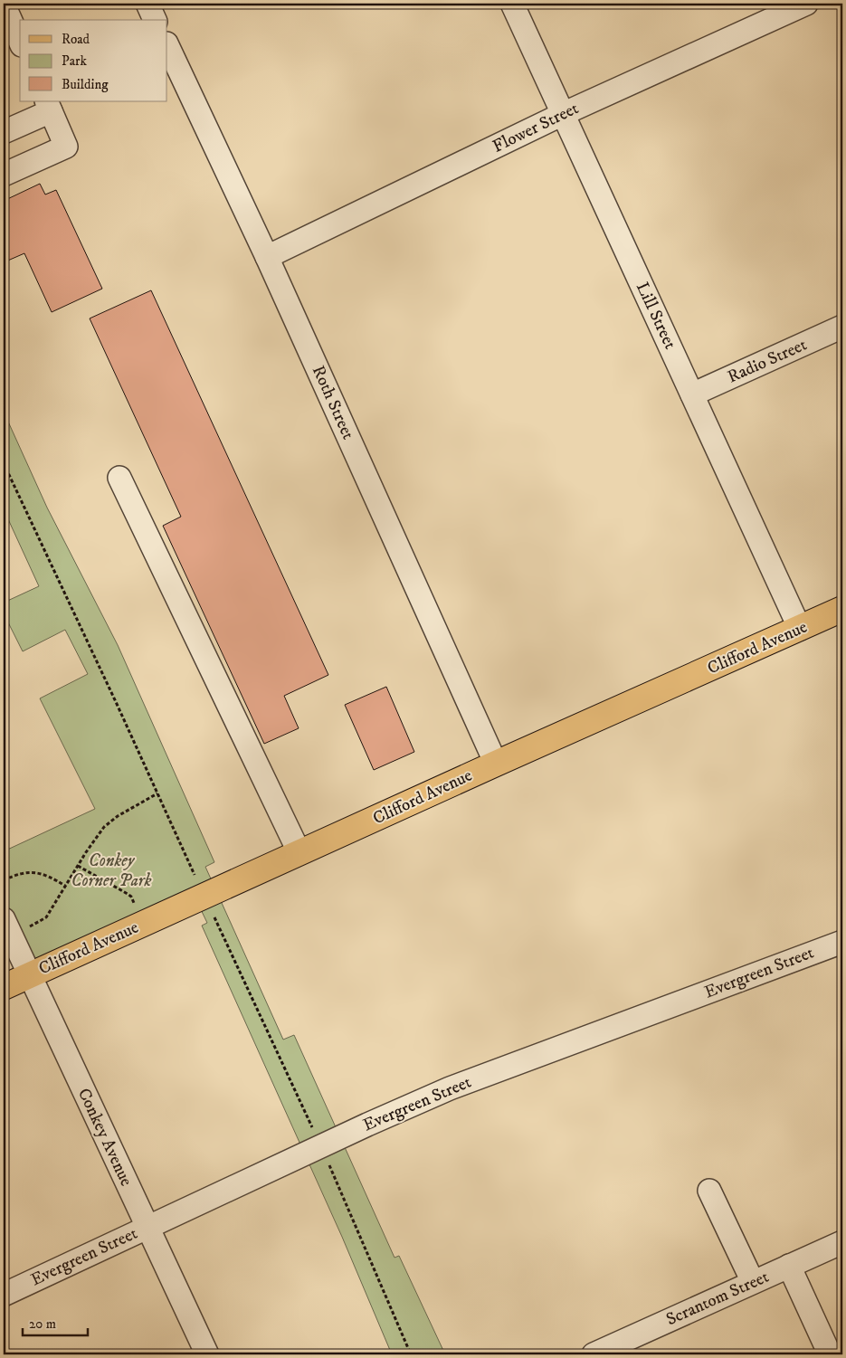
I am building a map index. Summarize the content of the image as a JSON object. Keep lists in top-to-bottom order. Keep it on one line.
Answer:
{"streets":{"main road":["Clifford Avenue"],"street":["Flower Street","Lill Street","Radio Street","Roth Street","Evergreen Street","Conkey Avenue","Scrantom Street"]},"crossings":[["Flower Street","Lill Street"],["Flower Street","Roth Street"],["Lill Street","Radio Street"],["Lill Street","Clifford Avenue"],["Roth Street","Clifford Avenue"],["Clifford Avenue","Conkey Avenue"],["Evergreen Street","Conkey Avenue"]],"parks":["Conkey Corner Park"],"legend":["Road","Park","Building"],"scale_bar":"20 m"}
